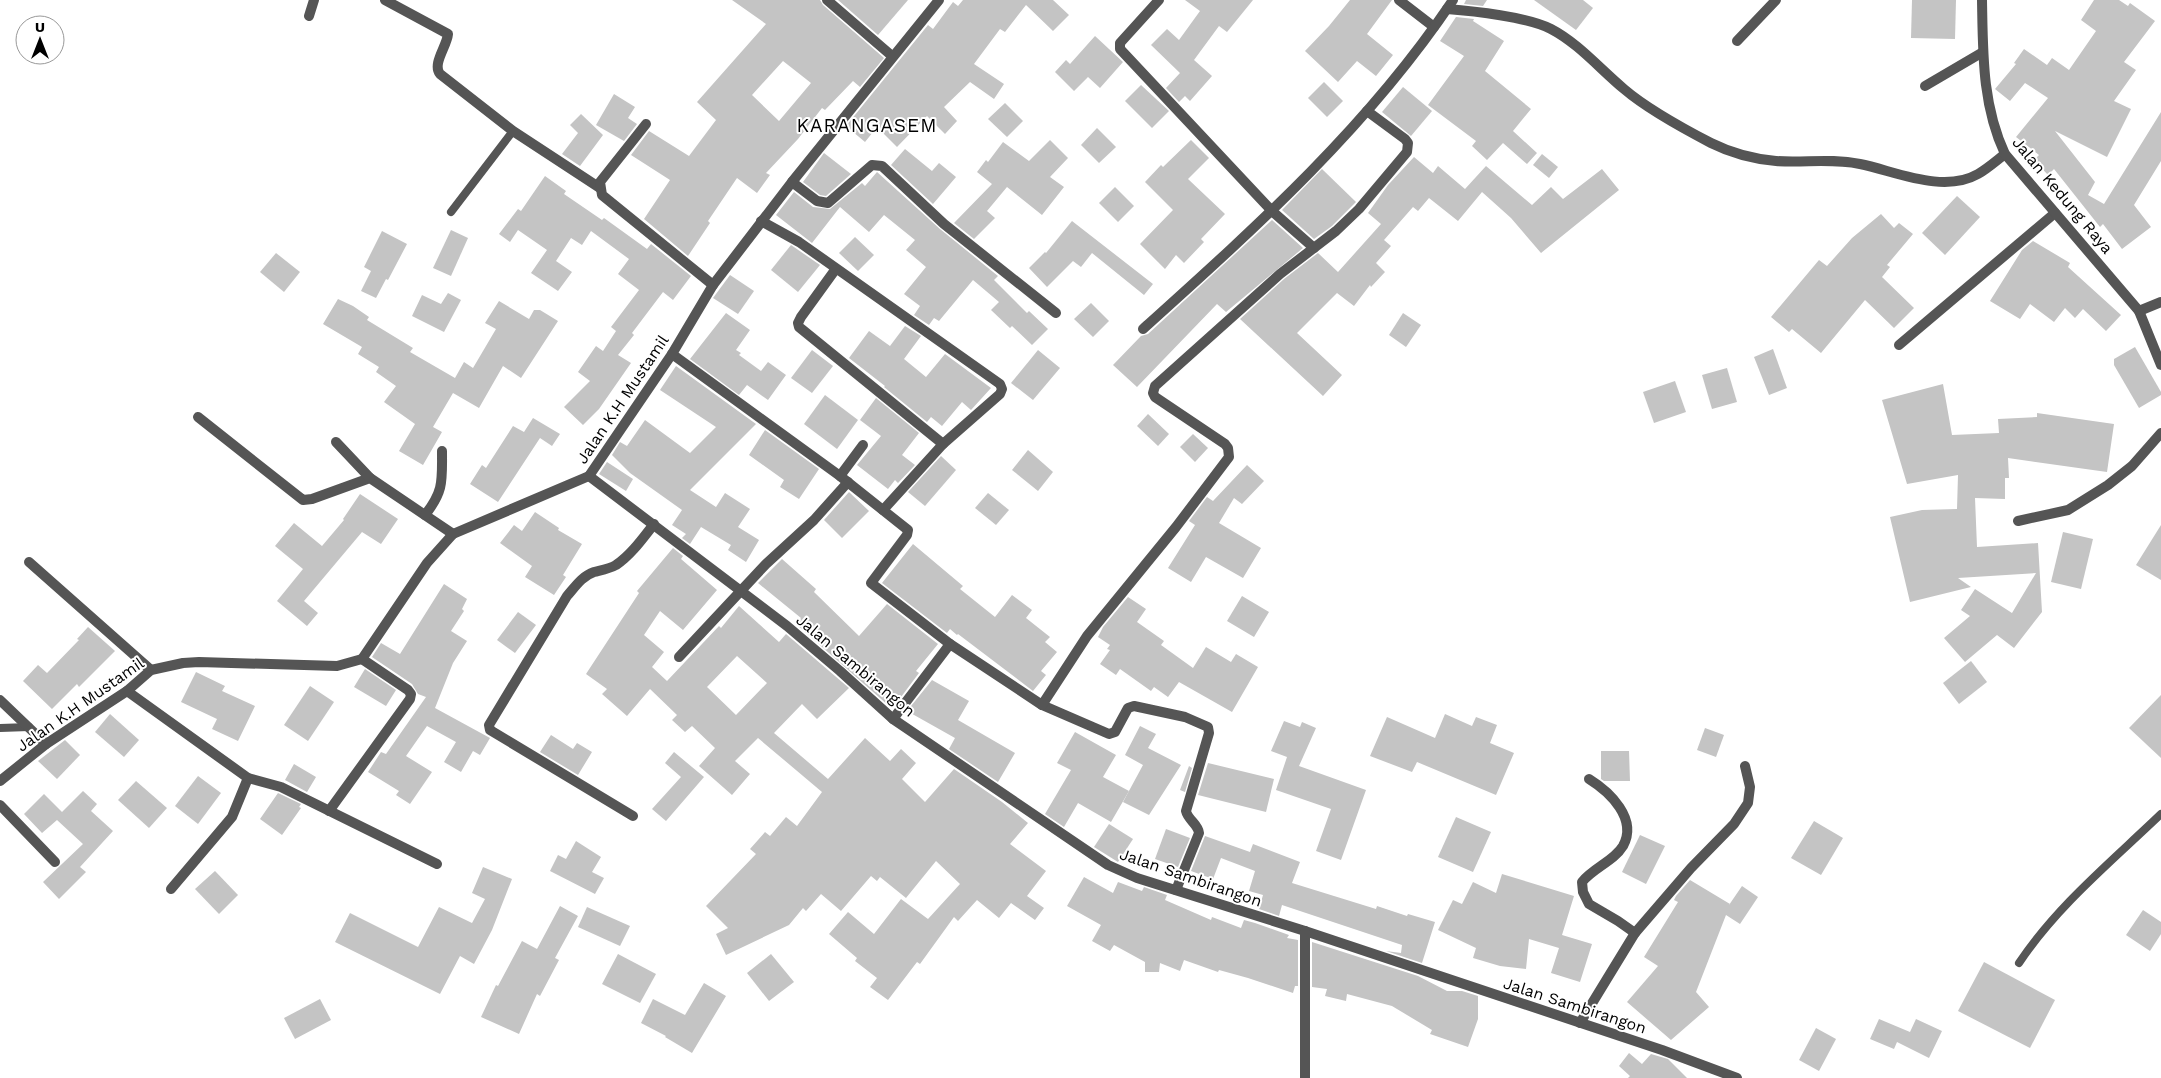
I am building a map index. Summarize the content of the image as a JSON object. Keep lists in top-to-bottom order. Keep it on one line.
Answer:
{"streets":{"street":["Jalan Kedung Raya","Jalan K.H Mustamil","Jalan Sambirangon"]},"crossings":[["Jalan K.H Mustamil","Jalan Sambirangon"]],"districts":["KARANGASEM"],"north":"top"}
